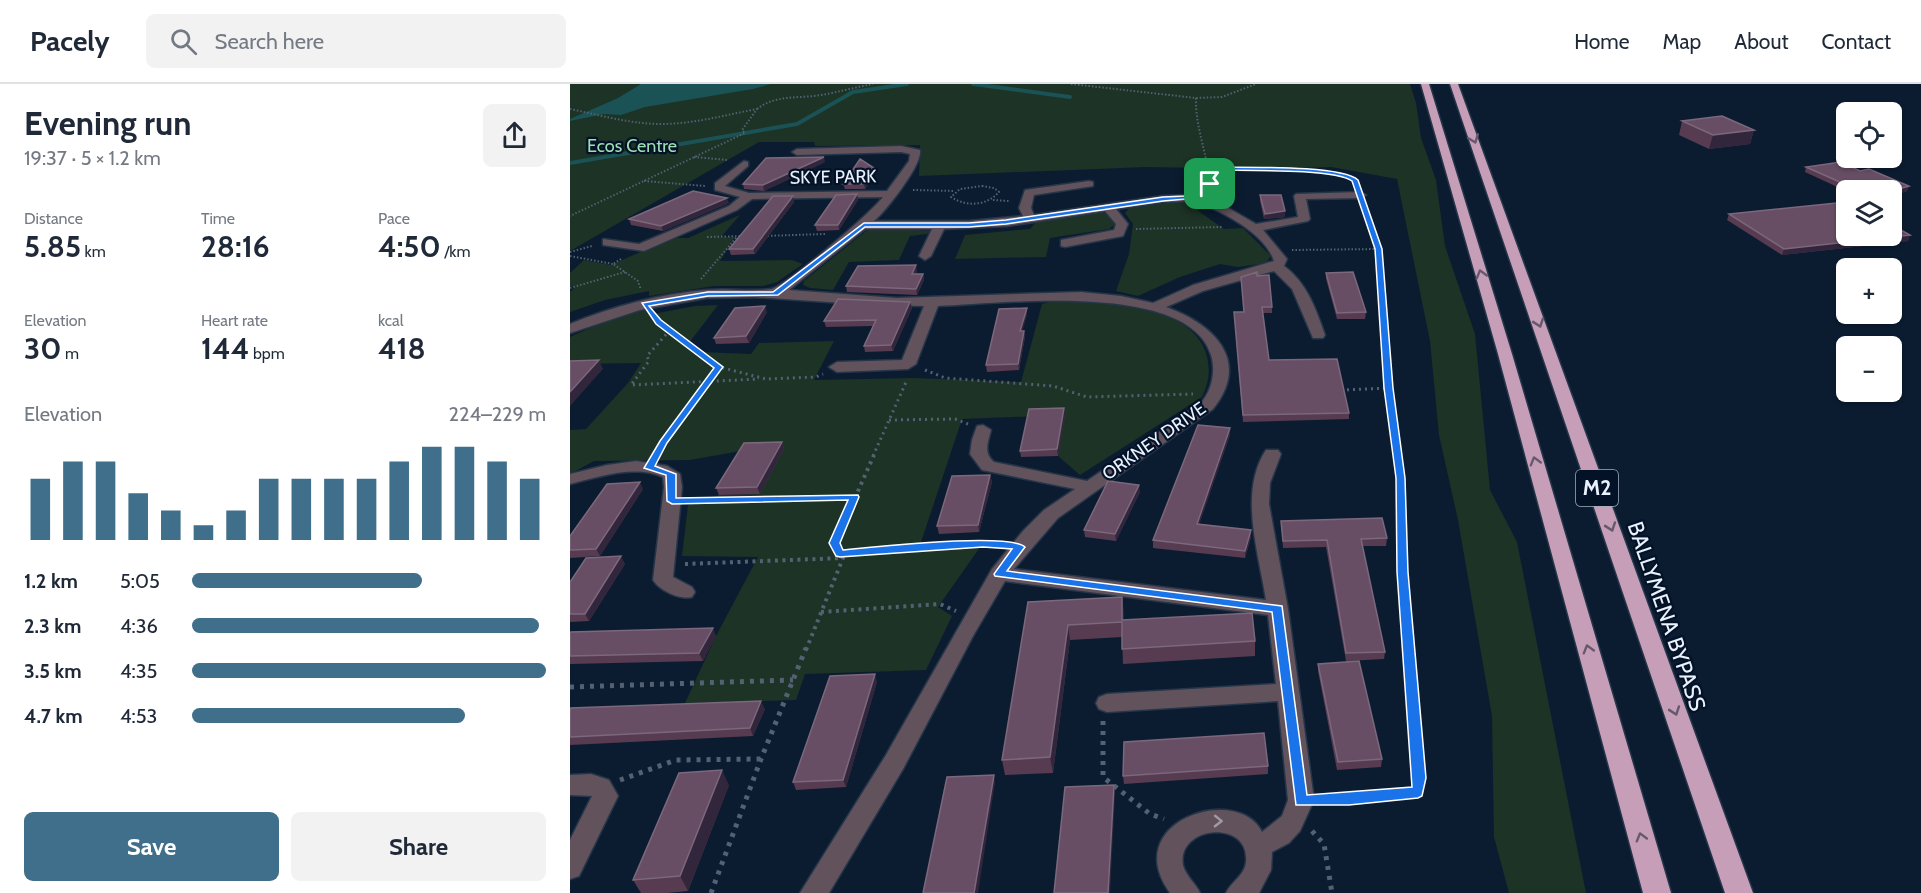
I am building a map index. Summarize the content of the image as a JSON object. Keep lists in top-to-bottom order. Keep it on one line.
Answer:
{"streets":{"highway":["M2","BALLYMENA BYPASS"],"street":["SKYE PARK","ORKNEY DRIVE"]},"parks":["Ecos Centre"],"page":{"header":"Pacely","search":"Search here","nav":["Home","Map","About","Contact"],"heading":["Evening run","19:37 · 5 × 1.2 km"],"map_buttons":["+","−"],"stats":[["Distance","5.85 km"],["Time","28:16"],["Pace","4:50 /km"],["Elevation","30 m"],["Heart rate","144 bpm"],["kcal","418"]],"chart":["Elevation","224–229 m"],"list":[{"name":"1.2 km","note":"5:05"},{"name":"2.3 km","note":"4:36"},{"name":"3.5 km","note":"4:35"},{"name":"4.7 km","note":"4:53"}],"buttons":["Save","Share"]}}
